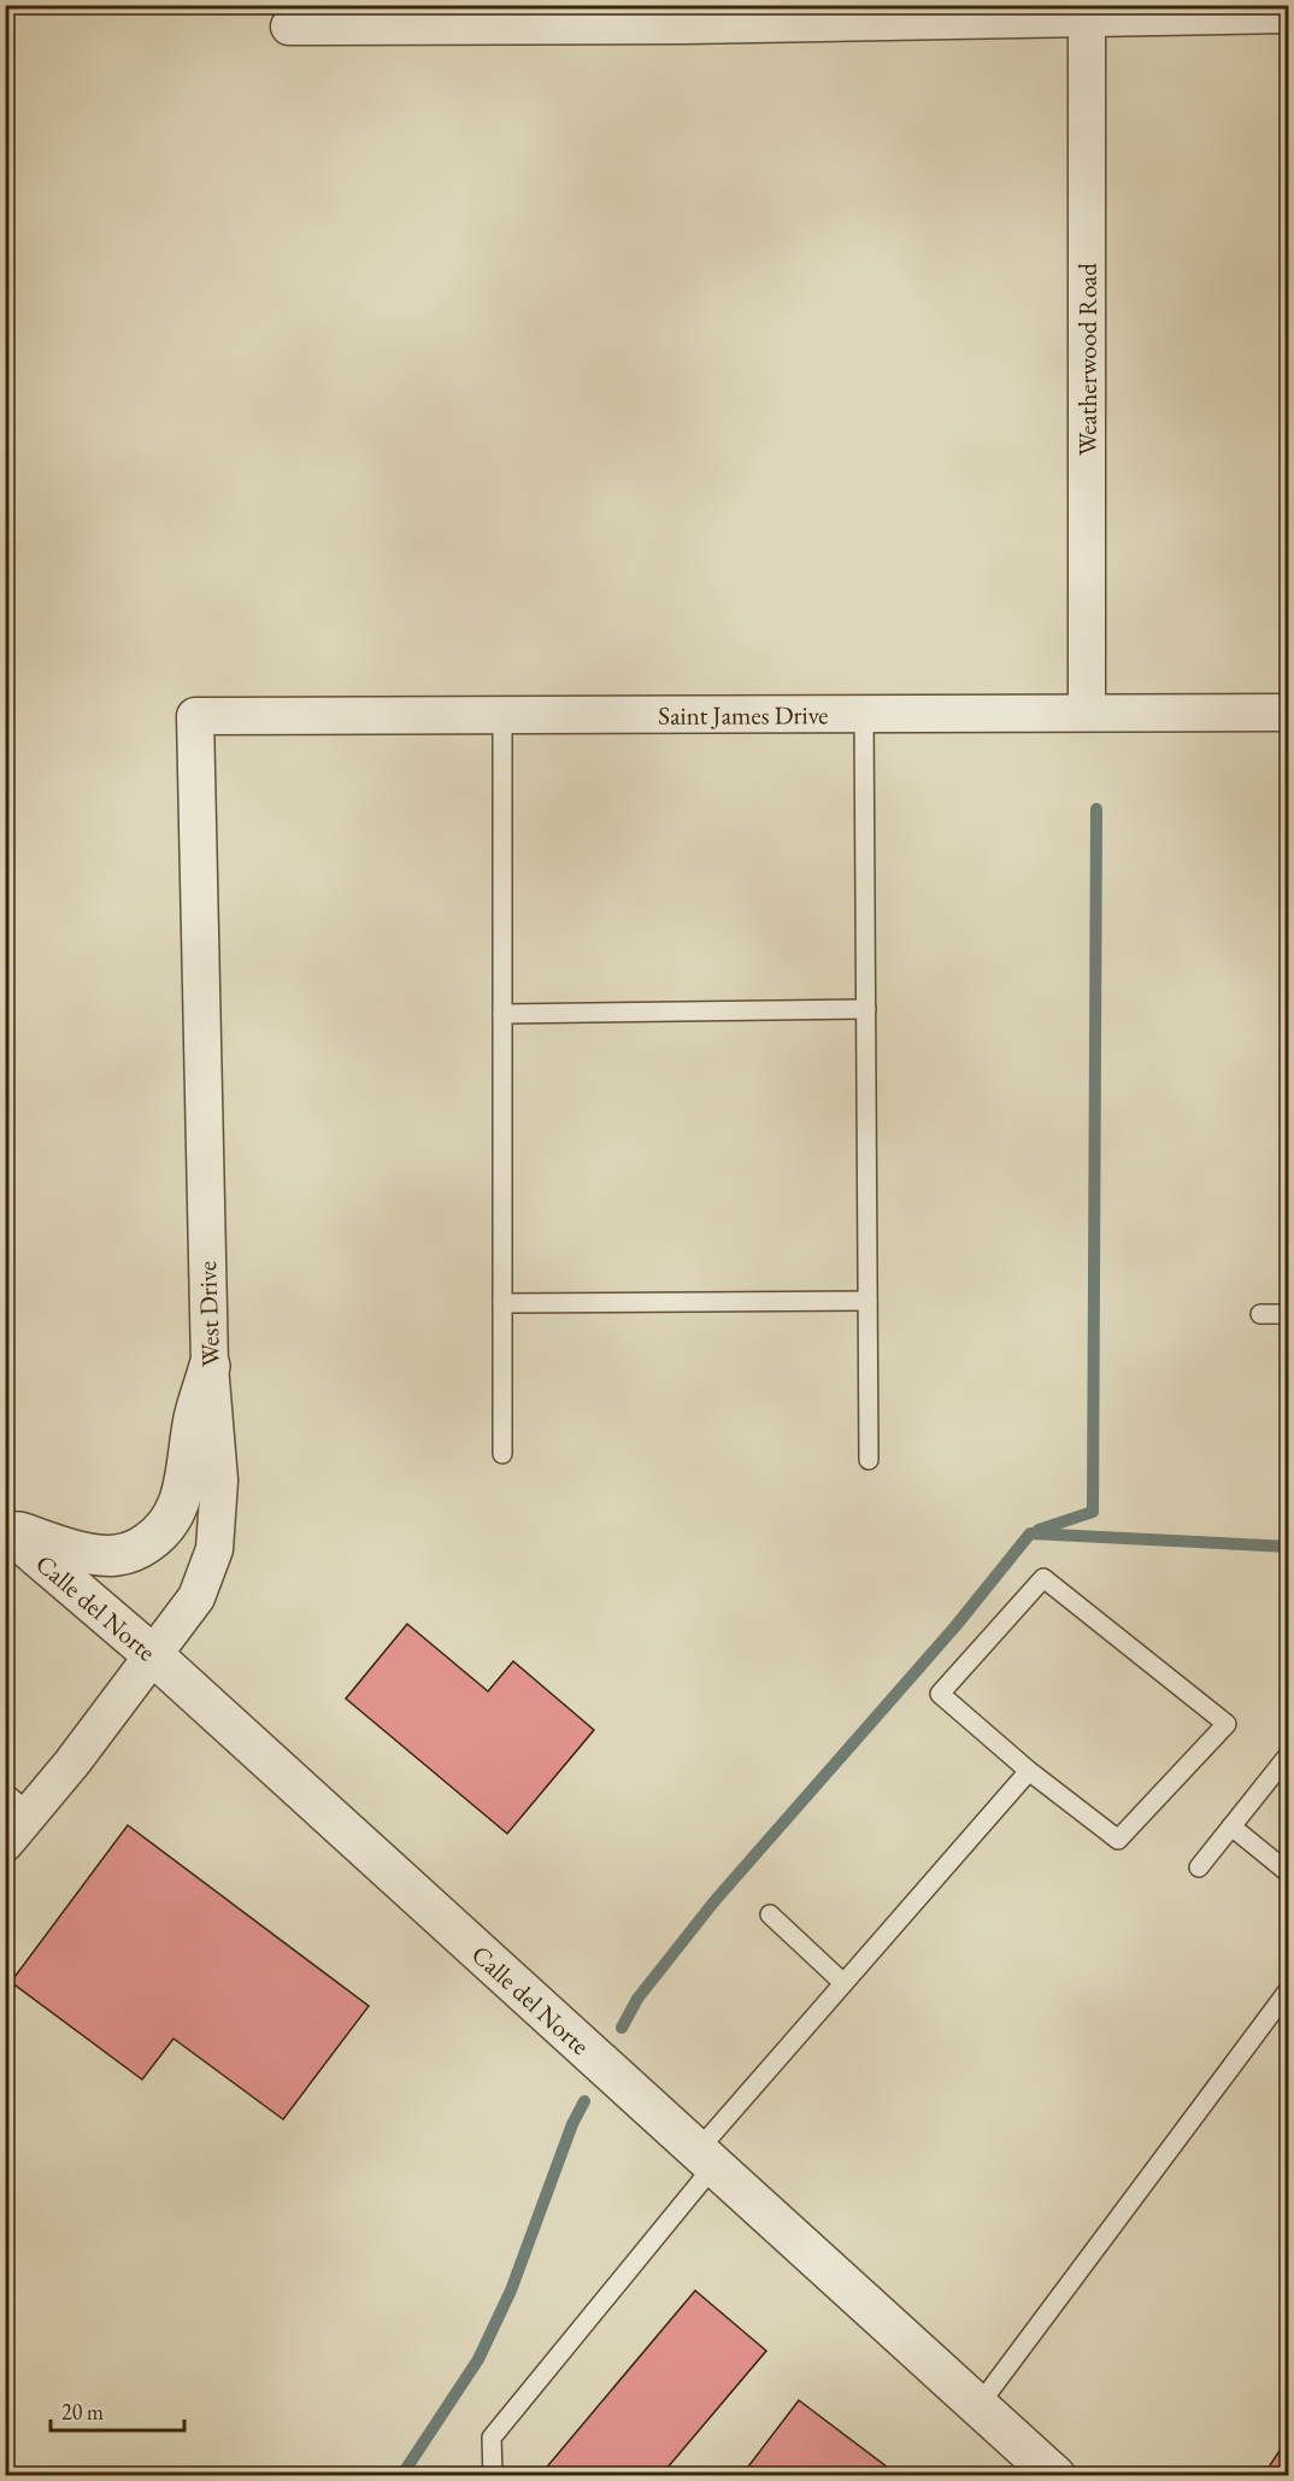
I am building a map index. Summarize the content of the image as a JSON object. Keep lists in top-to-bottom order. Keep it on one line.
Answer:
{"streets":{"street":["Weatherwood Road","Saint James Drive","West Drive","Calle del Norte"]},"crossings":[["Weatherwood Road","Saint James Drive"],["Saint James Drive","West Drive"],["West Drive","Calle del Norte"]],"scale_bar":"20 m"}
